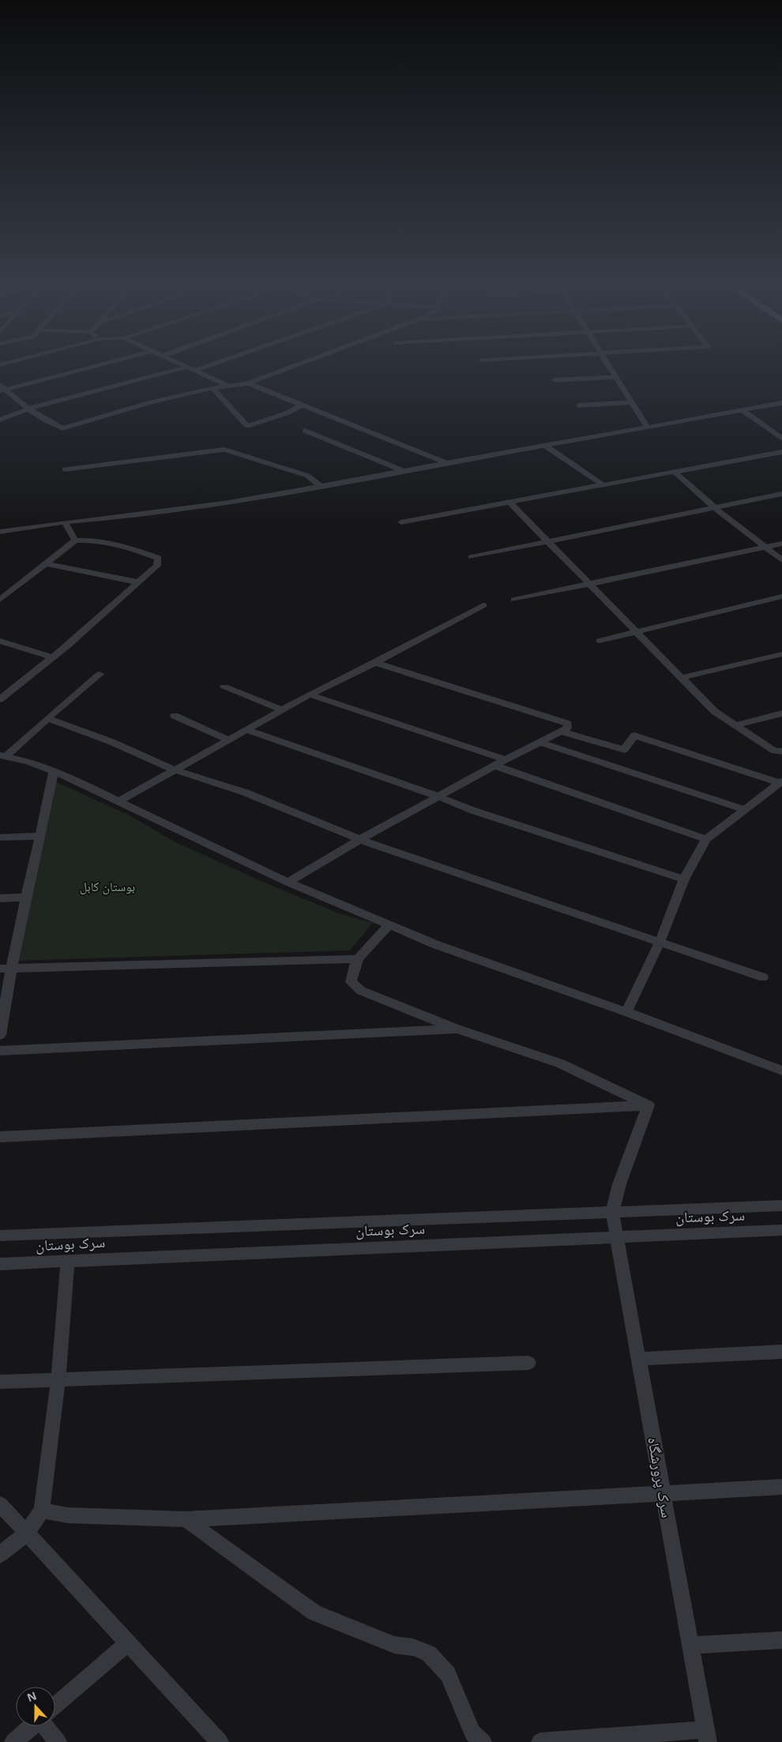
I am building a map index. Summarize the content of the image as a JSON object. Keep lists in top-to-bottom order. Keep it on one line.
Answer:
{"streets":{"street":["سرک بوستان","سرک پرورشگاه"]},"crossings":[["سرک بوستان","سرک پرورشگاه"]],"parks":["بوستان کابل"],"north":"top"}
